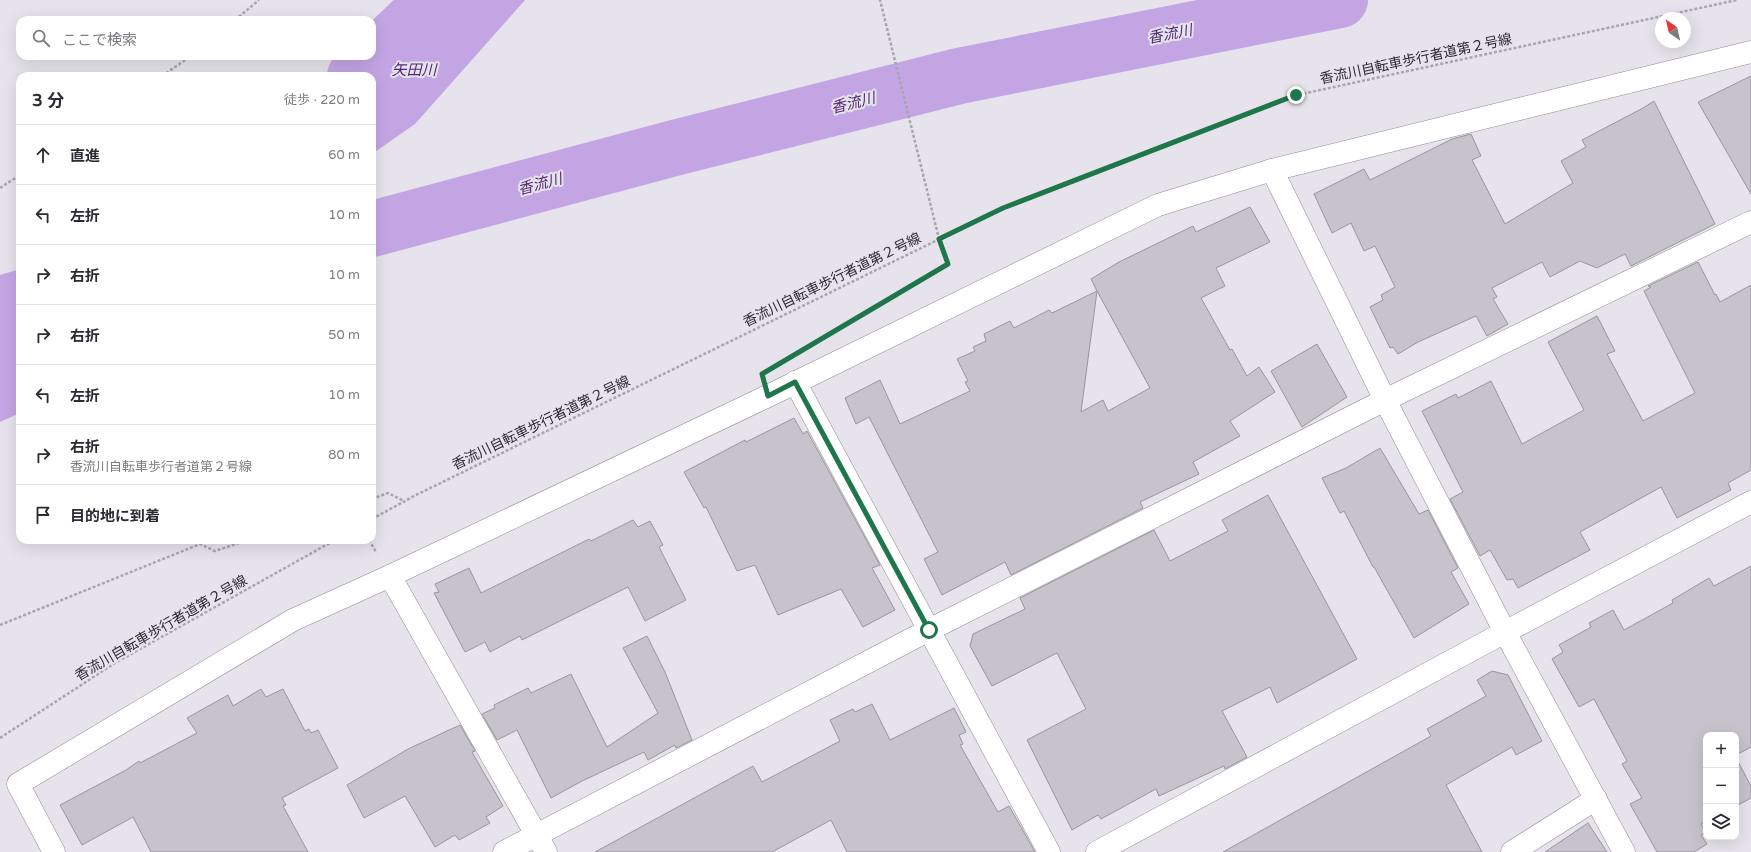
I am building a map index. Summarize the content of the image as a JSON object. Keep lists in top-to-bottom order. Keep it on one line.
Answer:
{"streets":{"path":["香流川自転車歩行者道第２号線"]},"water":["香流川","矢田川"],"north":"top left","page":{"search":"ここで検索","heading":["3 分","徒歩 · 220 m"],"list":[["直進","60 m"],["左折","10 m"],["右折","10 m"],["右折","50 m"],["左折","10 m"],["右折","香流川自転車歩行者道第２号線","80 m"],"目的地に到着"],"map_buttons":["+","−"]}}
